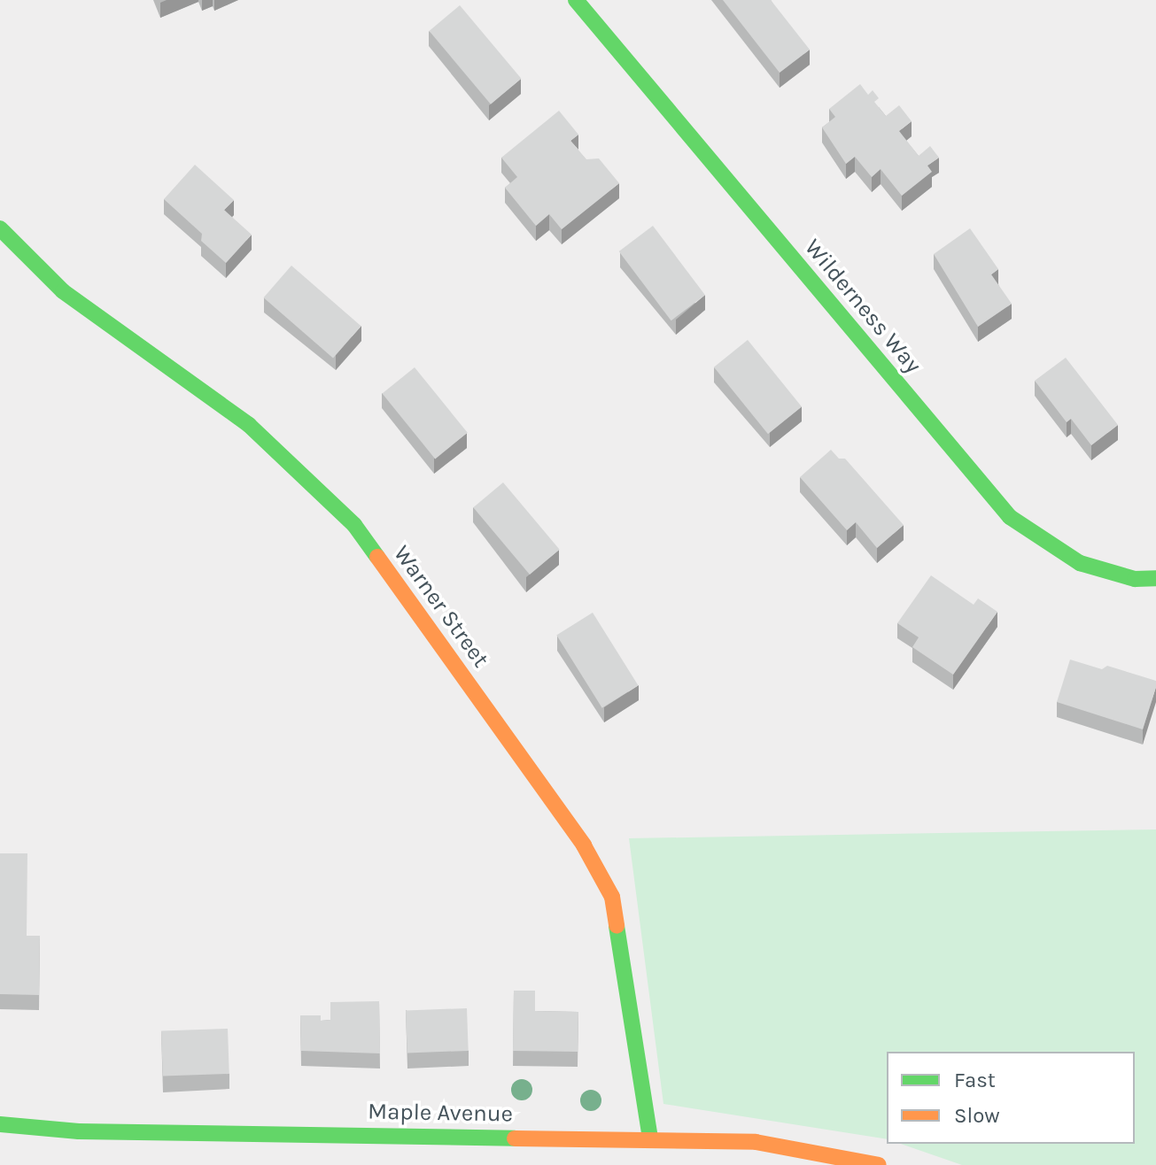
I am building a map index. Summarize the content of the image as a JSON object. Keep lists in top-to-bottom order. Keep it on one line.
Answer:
{"streets":{"street":["Wilderness Way","Warner Street","Maple Avenue"]},"crossings":[["Warner Street","Maple Avenue"]],"legend":["Fast","Slow"]}
